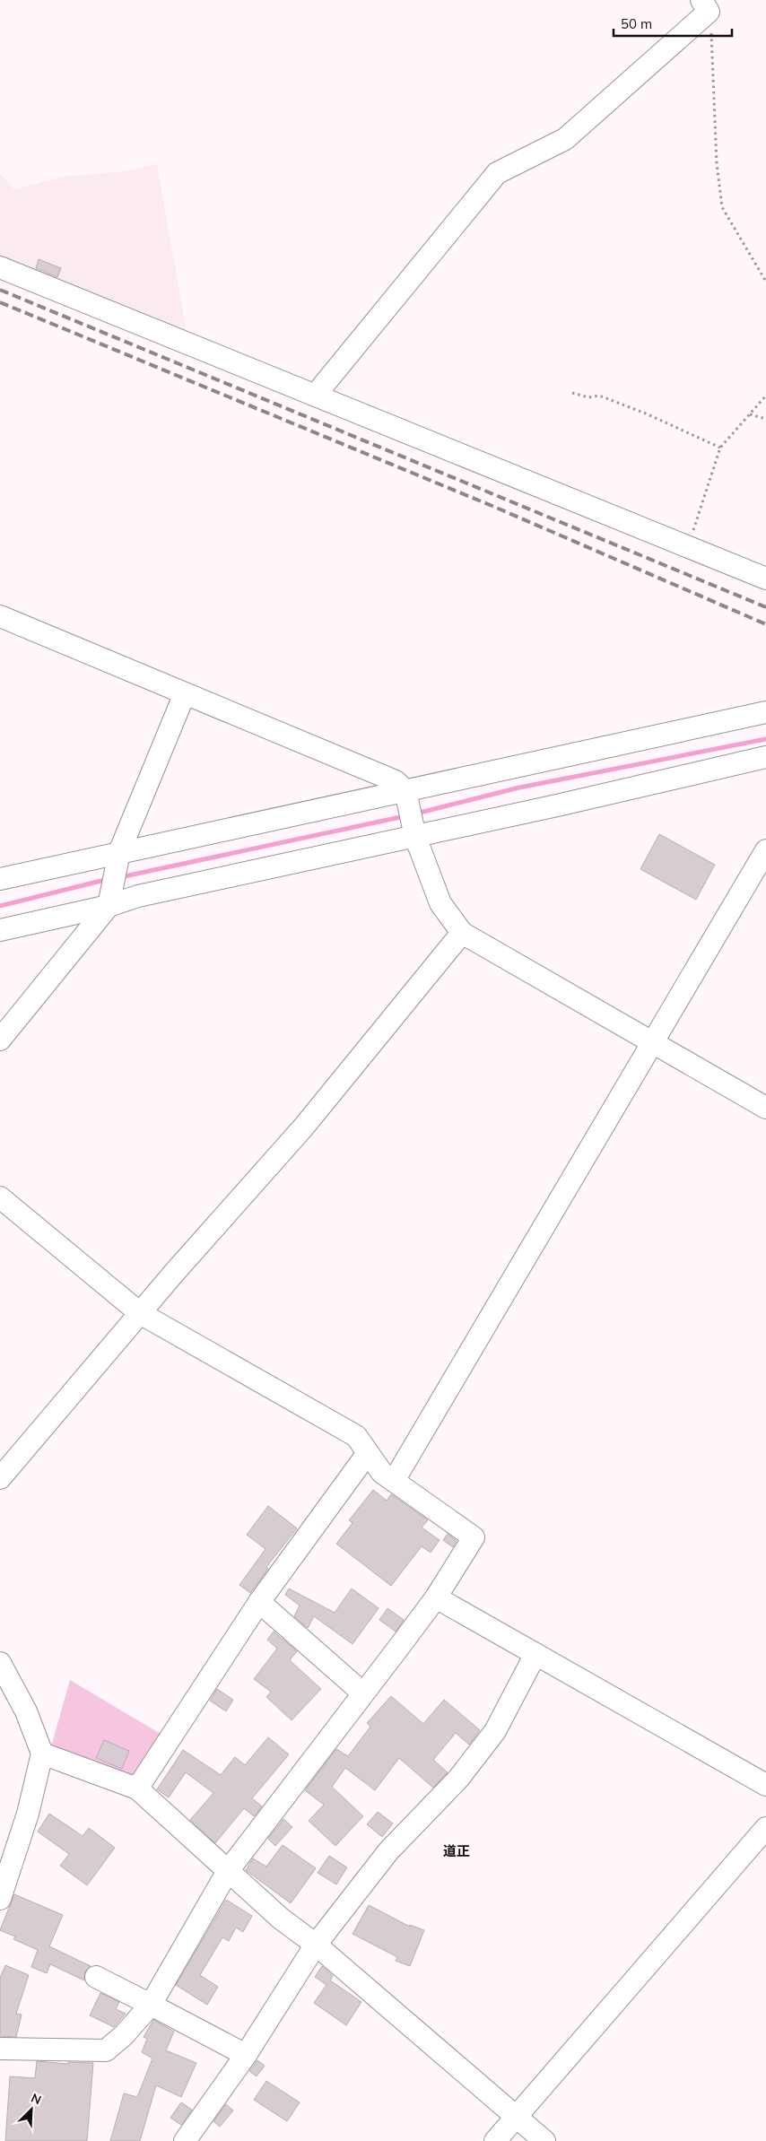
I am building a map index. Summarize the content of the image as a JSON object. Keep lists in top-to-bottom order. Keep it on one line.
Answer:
{"districts":["道正"],"scale_bar":"50 m","north":"top right"}
